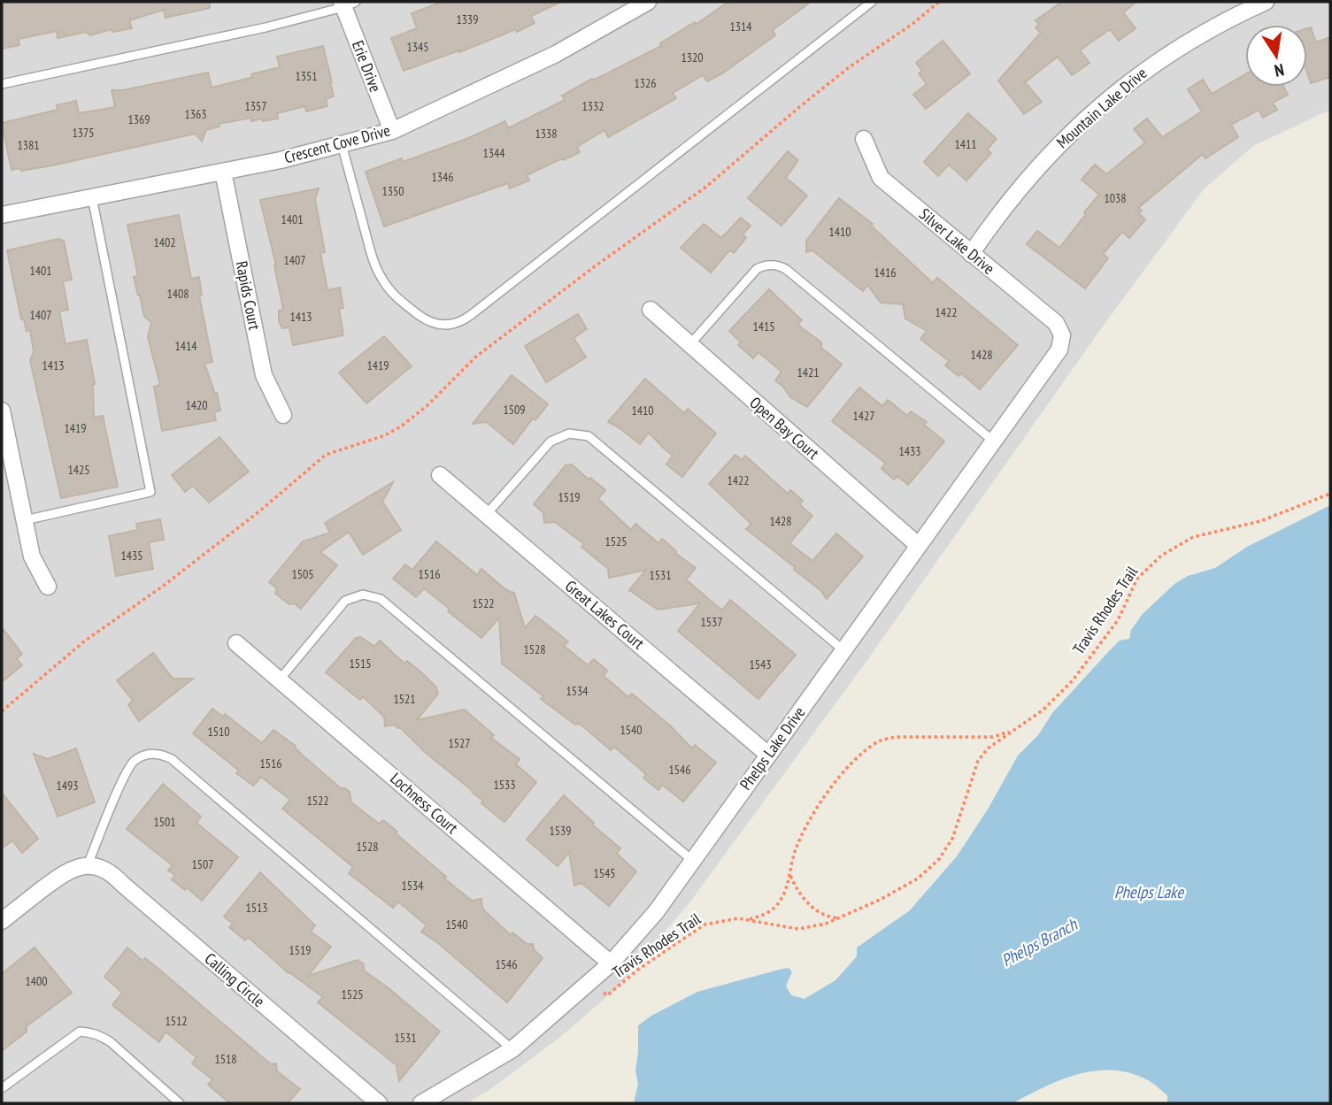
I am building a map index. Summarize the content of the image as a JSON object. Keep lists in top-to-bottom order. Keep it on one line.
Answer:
{"streets":{"street":["Erie Drive","Mountain Lake Drive","Crescent Cove Drive","Silver Lake Drive","Rapids Court","Open Bay Court","Great Lakes Court","Phelps Lake Drive","Lochness Court","Calling Circle"],"path":["Travis Rhodes Trail"]},"crossings":[["Erie Drive","Crescent Cove Drive"],["Mountain Lake Drive","Silver Lake Drive"],["Crescent Cove Drive","Rapids Court"],["Silver Lake Drive","Phelps Lake Drive"],["Open Bay Court","Phelps Lake Drive"],["Travis Rhodes Trail","Phelps Lake Drive"],["Great Lakes Court","Phelps Lake Drive"],["Phelps Lake Drive","Lochness Court"]],"water":["Phelps Lake","Phelps Branch"],"house_numbers":["1339","1314","1345","1320","1351","1326","1357","1332","1363","1369","1375","1338","1411","1381","1344","1346","1350","1038","1401","1410","1402","1407","1401","1416","1408","1422","1407","1413","1415","1414","1428","1413","1419","1421","1420","1509","1410","1427","1419","1433","1425","1422","1519","1428","1525","1435","1505","1516","1531","1522","1537","1528","1515","1543","1534","1521","1540","1510","1527","1516","1546","1533","1493","1522","1501","1539","1528","1507","1545","1534","1513","1540","1519","1546","1400","1525","1512","1531","1518"],"north":"bottom"}
